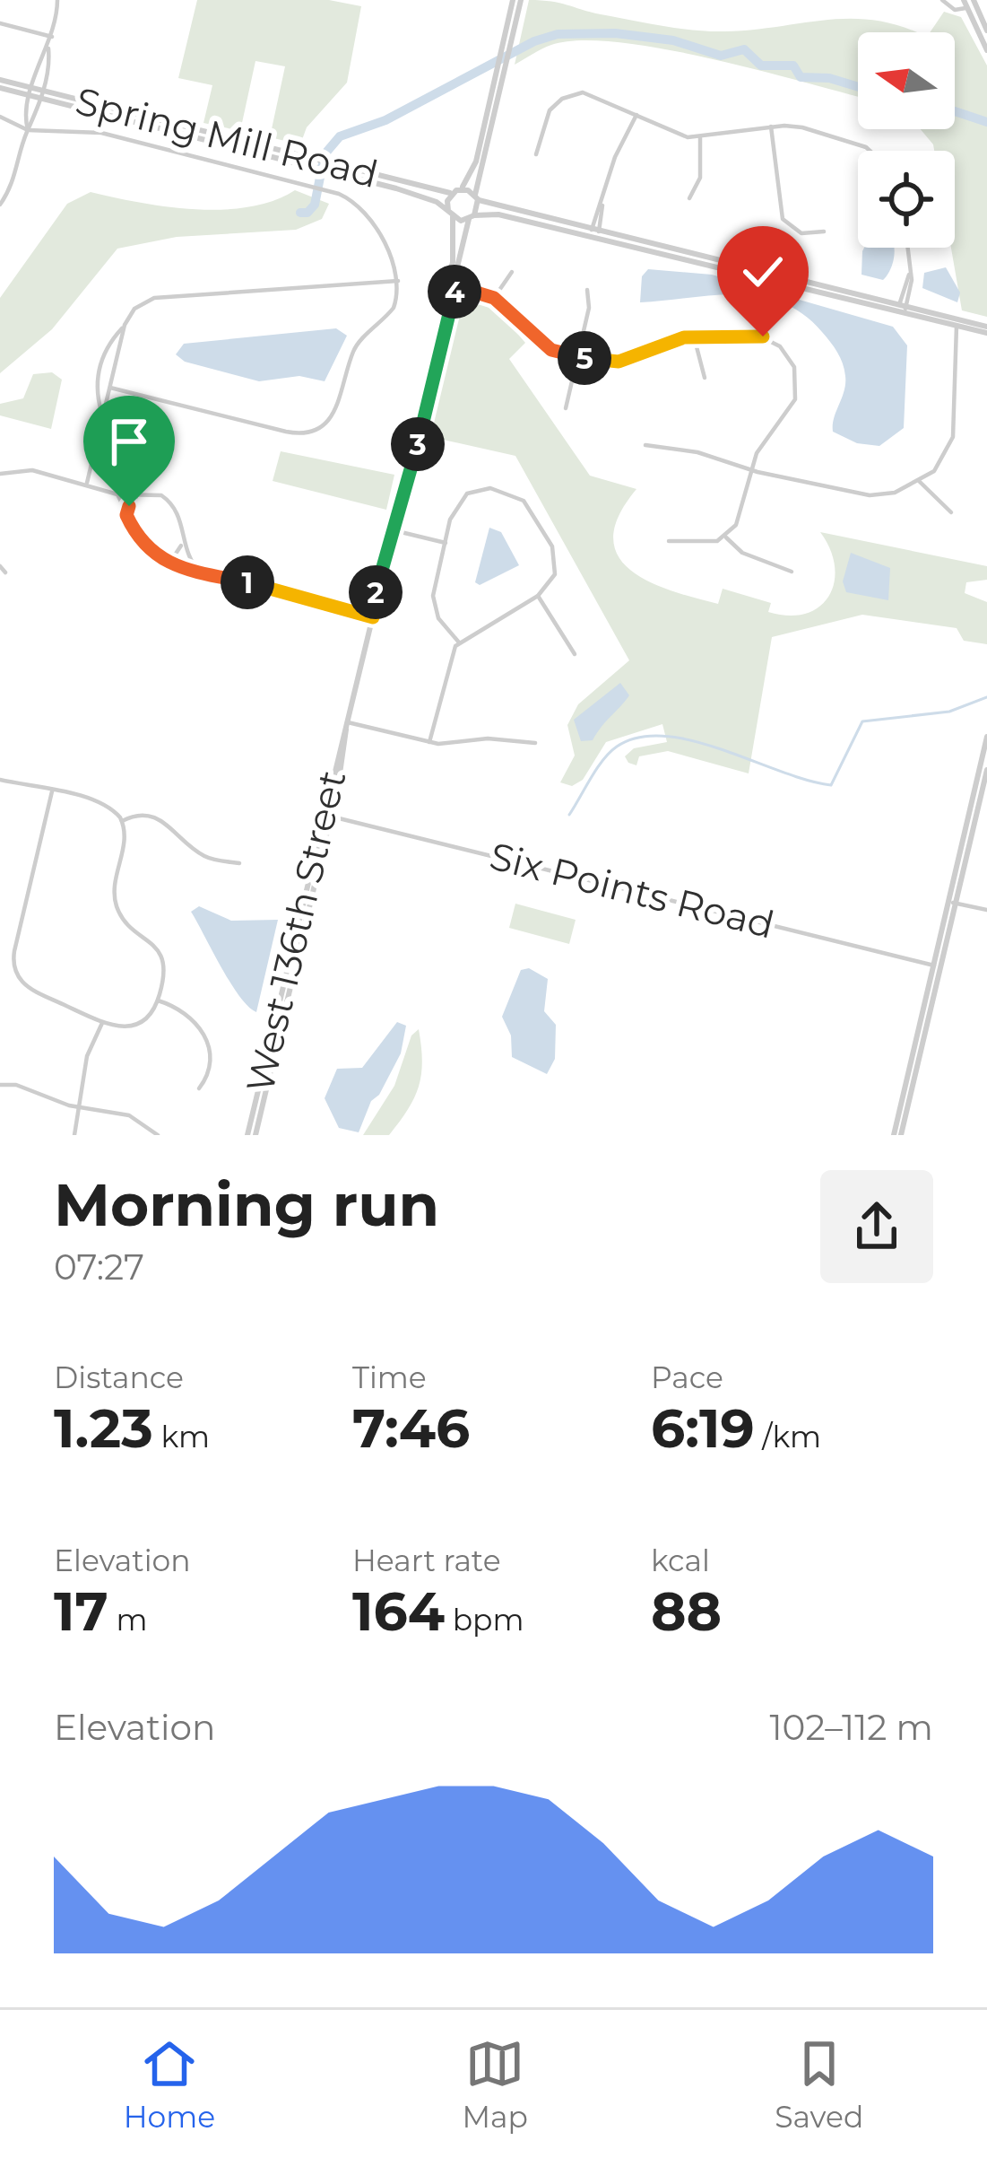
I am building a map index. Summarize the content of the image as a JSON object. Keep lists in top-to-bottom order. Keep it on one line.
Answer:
{"streets":{"street":["Spring Mill Road","Six Points Road","West 136th Street"]},"crossings":[["Spring Mill Road","West 136th Street"],["Six Points Road","West 136th Street"]],"north":"left","page":{"pins":["4","5","3","1","2"],"heading":["Morning run","07:27"],"stats":[["Distance","1.23 km"],["Time","7:46"],["Pace","6:19 /km"],["Elevation","17 m"],["Heart rate","164 bpm"],["kcal","88"]],"chart":["Elevation","102–112 m"],"tabs":["Home","Map","Saved"]}}
